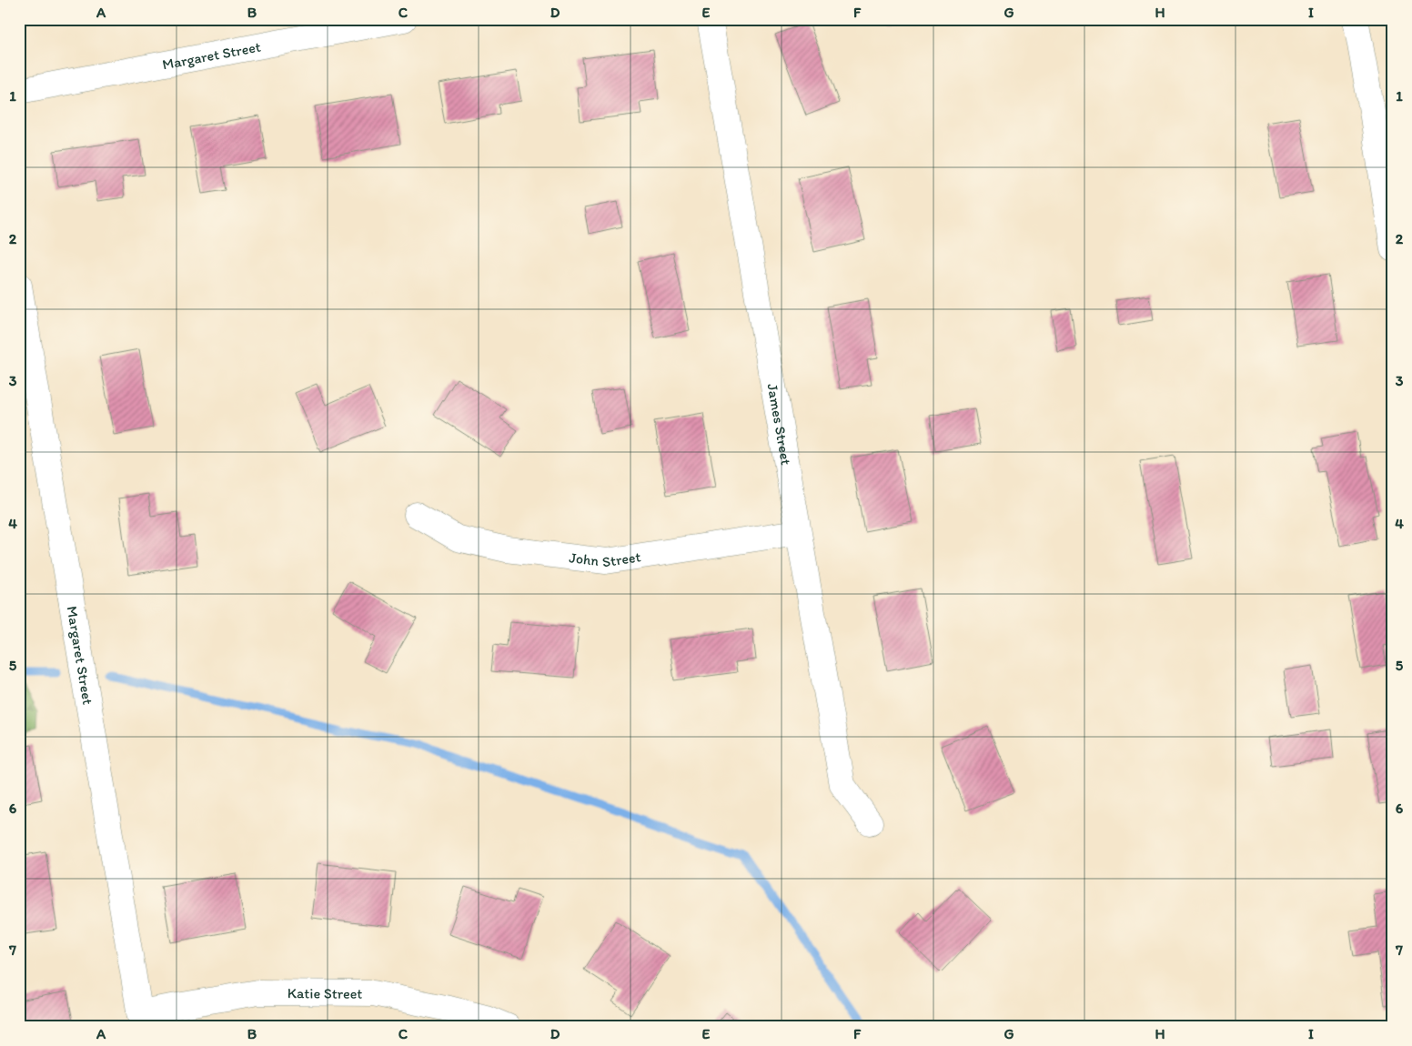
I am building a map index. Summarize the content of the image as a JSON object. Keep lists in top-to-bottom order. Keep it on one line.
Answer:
{"streets":{"street":["Margaret Street","James Street","John Street","Katie Street"]},"crossings":[["Margaret Street","Katie Street"],["James Street","John Street"]],"grid":{"columns":["A","B","C","D","E","F","G","H","I"],"rows":["1","2","3","4","5","6","7"]}}
